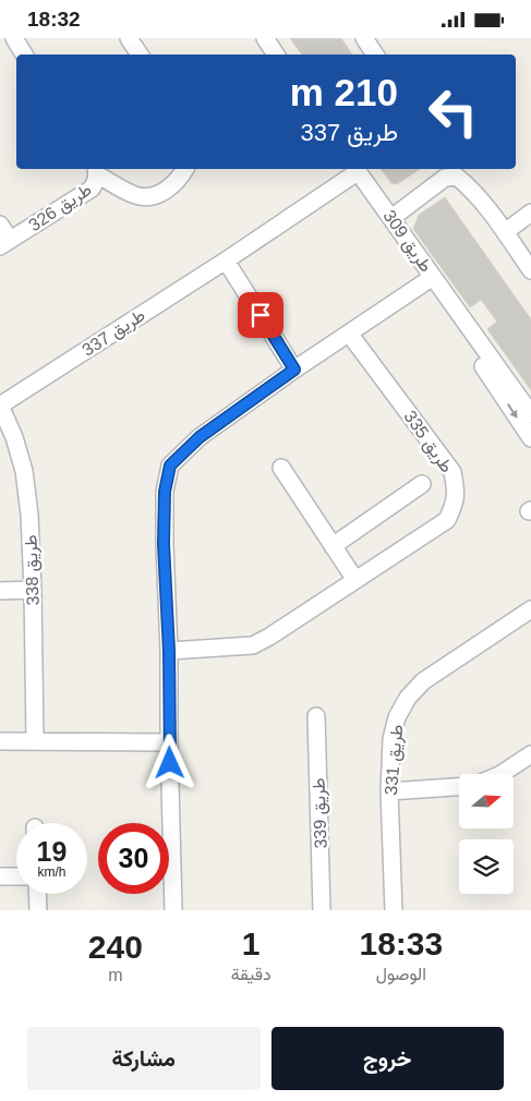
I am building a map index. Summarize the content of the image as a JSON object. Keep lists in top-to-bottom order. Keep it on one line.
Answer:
{"streets":{"street":["طريق 326","طريق 309","طريق 337","طريق 335","طريق 338","طريق 331","طريق 339"]},"crossings":[["طريق 309","طريق 337"],["طريق 337","طريق 338"]],"north":"right","page":{"status":"18:32","turn":["210 m","طريق 337"],"speed":"19 km/h","limit":"30","eta":["18:33","الوصول","1","دقيقة","240","m"],"buttons":["خروج","مشاركة"]}}
